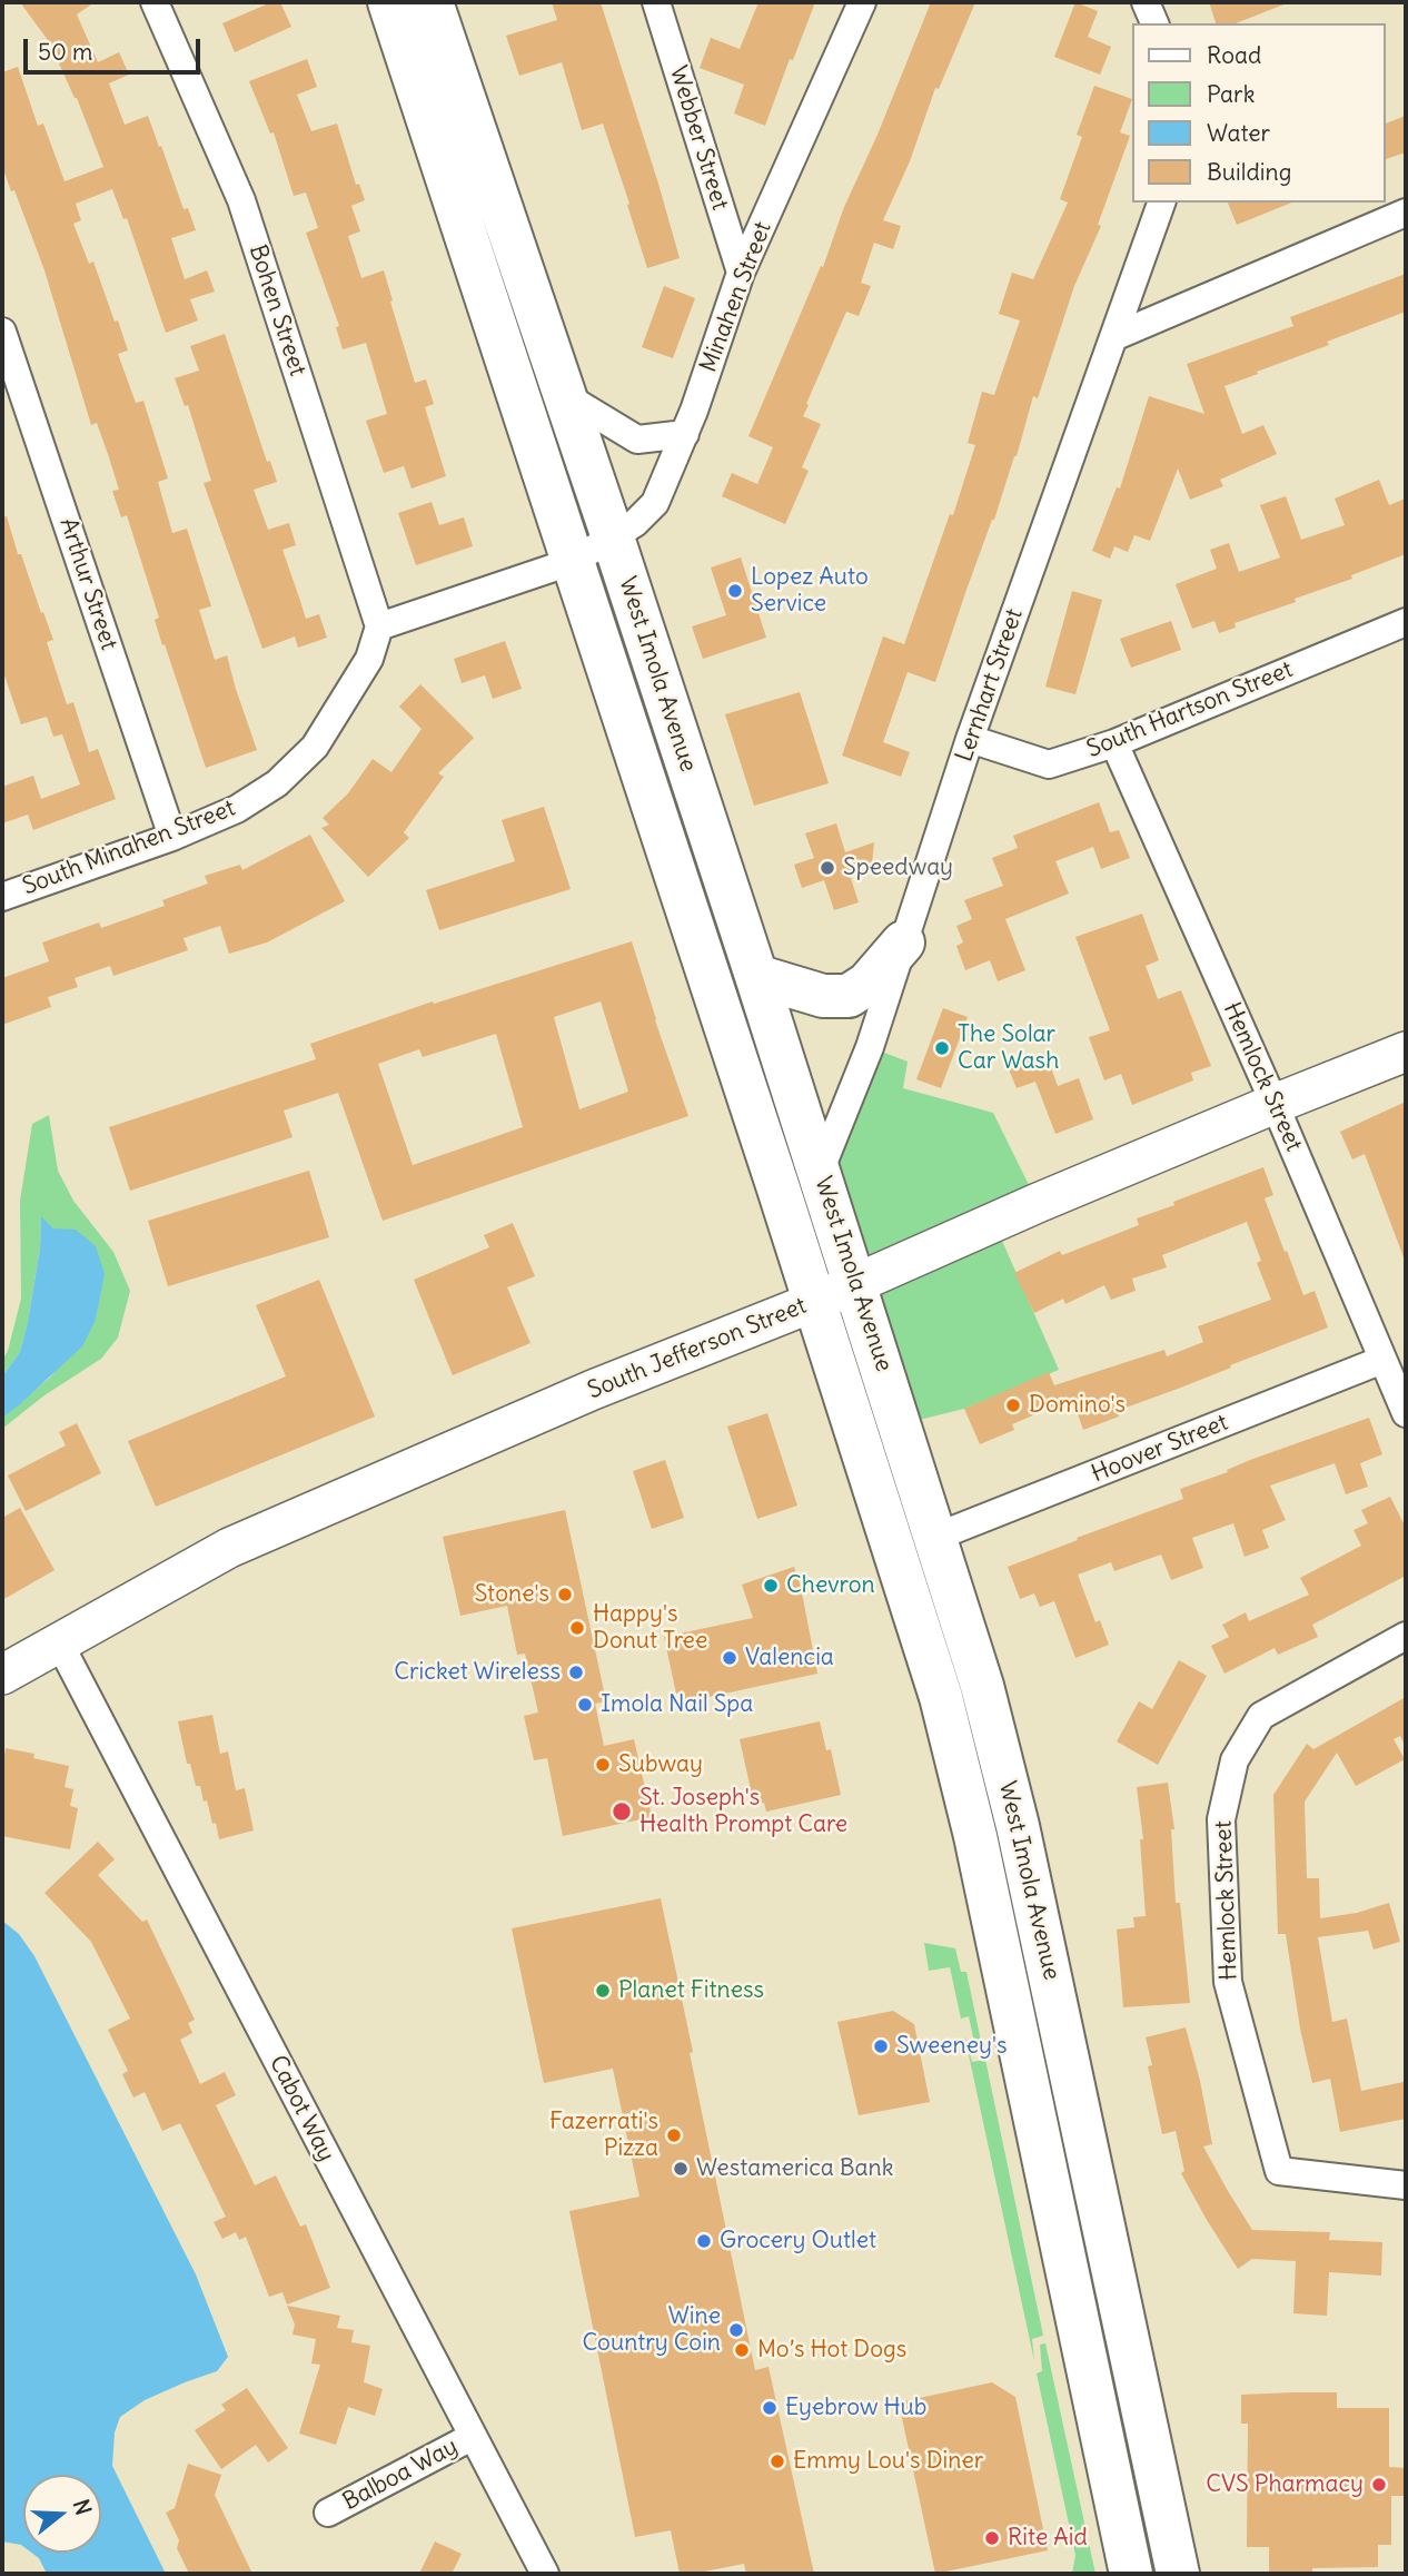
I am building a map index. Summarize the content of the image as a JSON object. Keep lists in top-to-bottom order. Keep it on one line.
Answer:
{"streets":{"main road":["West Imola Avenue"],"street":["Webber Street","Minahen Street","Bohen Street","Arthur Street","Lernhart Street","South Hartson Street","South Minahen Street","Hemlock Street","South Jefferson Street","Hoover Street","Cabot Way","Balboa Way"]},"crossings":[["Webber Street","Minahen Street"],["Minahen Street","West Imola Avenue"],["Bohen Street","South Minahen Street"],["Arthur Street","South Minahen Street"],["West Imola Avenue","Lernhart Street"],["West Imola Avenue","South Jefferson Street"],["West Imola Avenue","Hoover Street"],["Lernhart Street","South Hartson Street"],["South Hartson Street","Hemlock Street"],["Hemlock Street","South Jefferson Street"],["Hemlock Street","Hoover Street"],["South Jefferson Street","Cabot Way"],["Cabot Way","Balboa Way"]],"places":["Lopez Auto Service","Speedway","The Solar Car Wash","Domino's","Chevron","Stone's","Happy's Donut Tree","Valencia","Cricket Wireless","Imola Nail Spa","Subway","St. Joseph's Health Prompt Care","Planet Fitness","Sweeney's","Fazerrati's Pizza","Westamerica Bank","Grocery Outlet","Wine Country Coin","Mo’s Hot Dogs","Eyebrow Hub","Emmy Lou's Diner","CVS Pharmacy","Rite Aid"],"legend":["Road","Park","Water","Building"],"scale_bar":"50 m","north":"right"}
